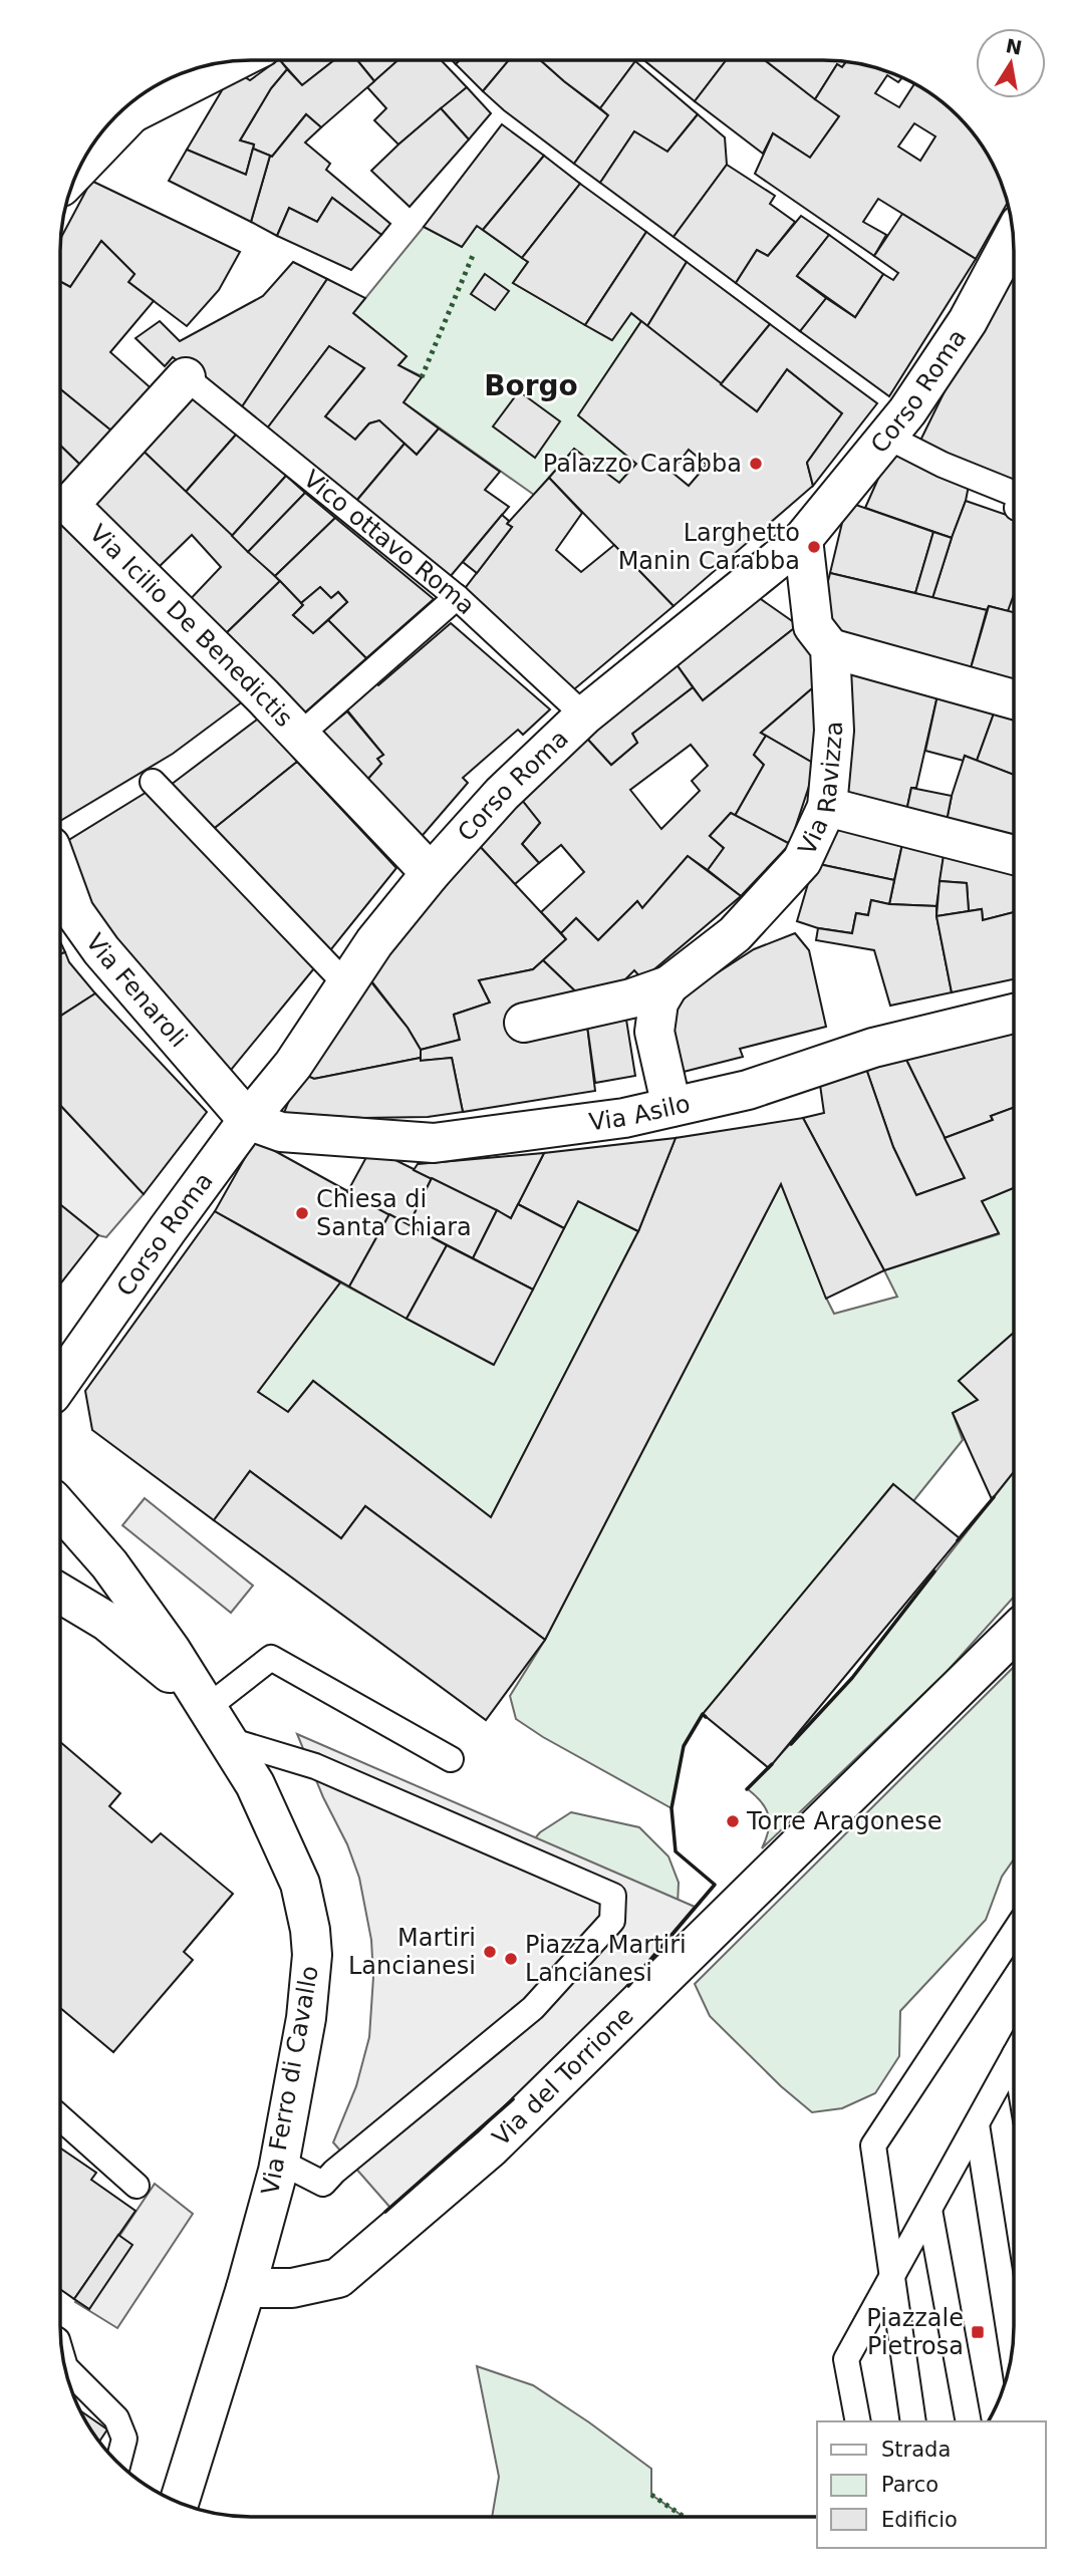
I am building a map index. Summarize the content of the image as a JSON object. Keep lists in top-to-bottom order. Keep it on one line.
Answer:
{"streets":{"street":["Corso Roma","Via Icilio De Benedictis","Via Ravizza","Via Fenaroli","Via Asilo","Via del Torrione","Via Ferro di Cavallo"],"lane":["Vico ottavo Roma"]},"crossings":[["Corso Roma","Vico ottavo Roma"],["Corso Roma","Via Icilio De Benedictis"],["Corso Roma","Via Ravizza"],["Corso Roma","Via Fenaroli"],["Corso Roma","Via Asilo"],["Vico ottavo Roma","Via Icilio De Benedictis"],["Via Fenaroli","Via Asilo"],["Via del Torrione","Via Ferro di Cavallo"]],"districts":["Borgo"],"places":{"other":["Palazzo Carabba","Larghetto Manin Carabba","Chiesa di Santa Chiara","Torre Aragonese","Martiri Lancianesi","Piazza Martiri Lancianesi"],"transit":["Piazzale Pietrosa"]},"legend":["Strada","Parco","Edificio"],"north":"top"}
